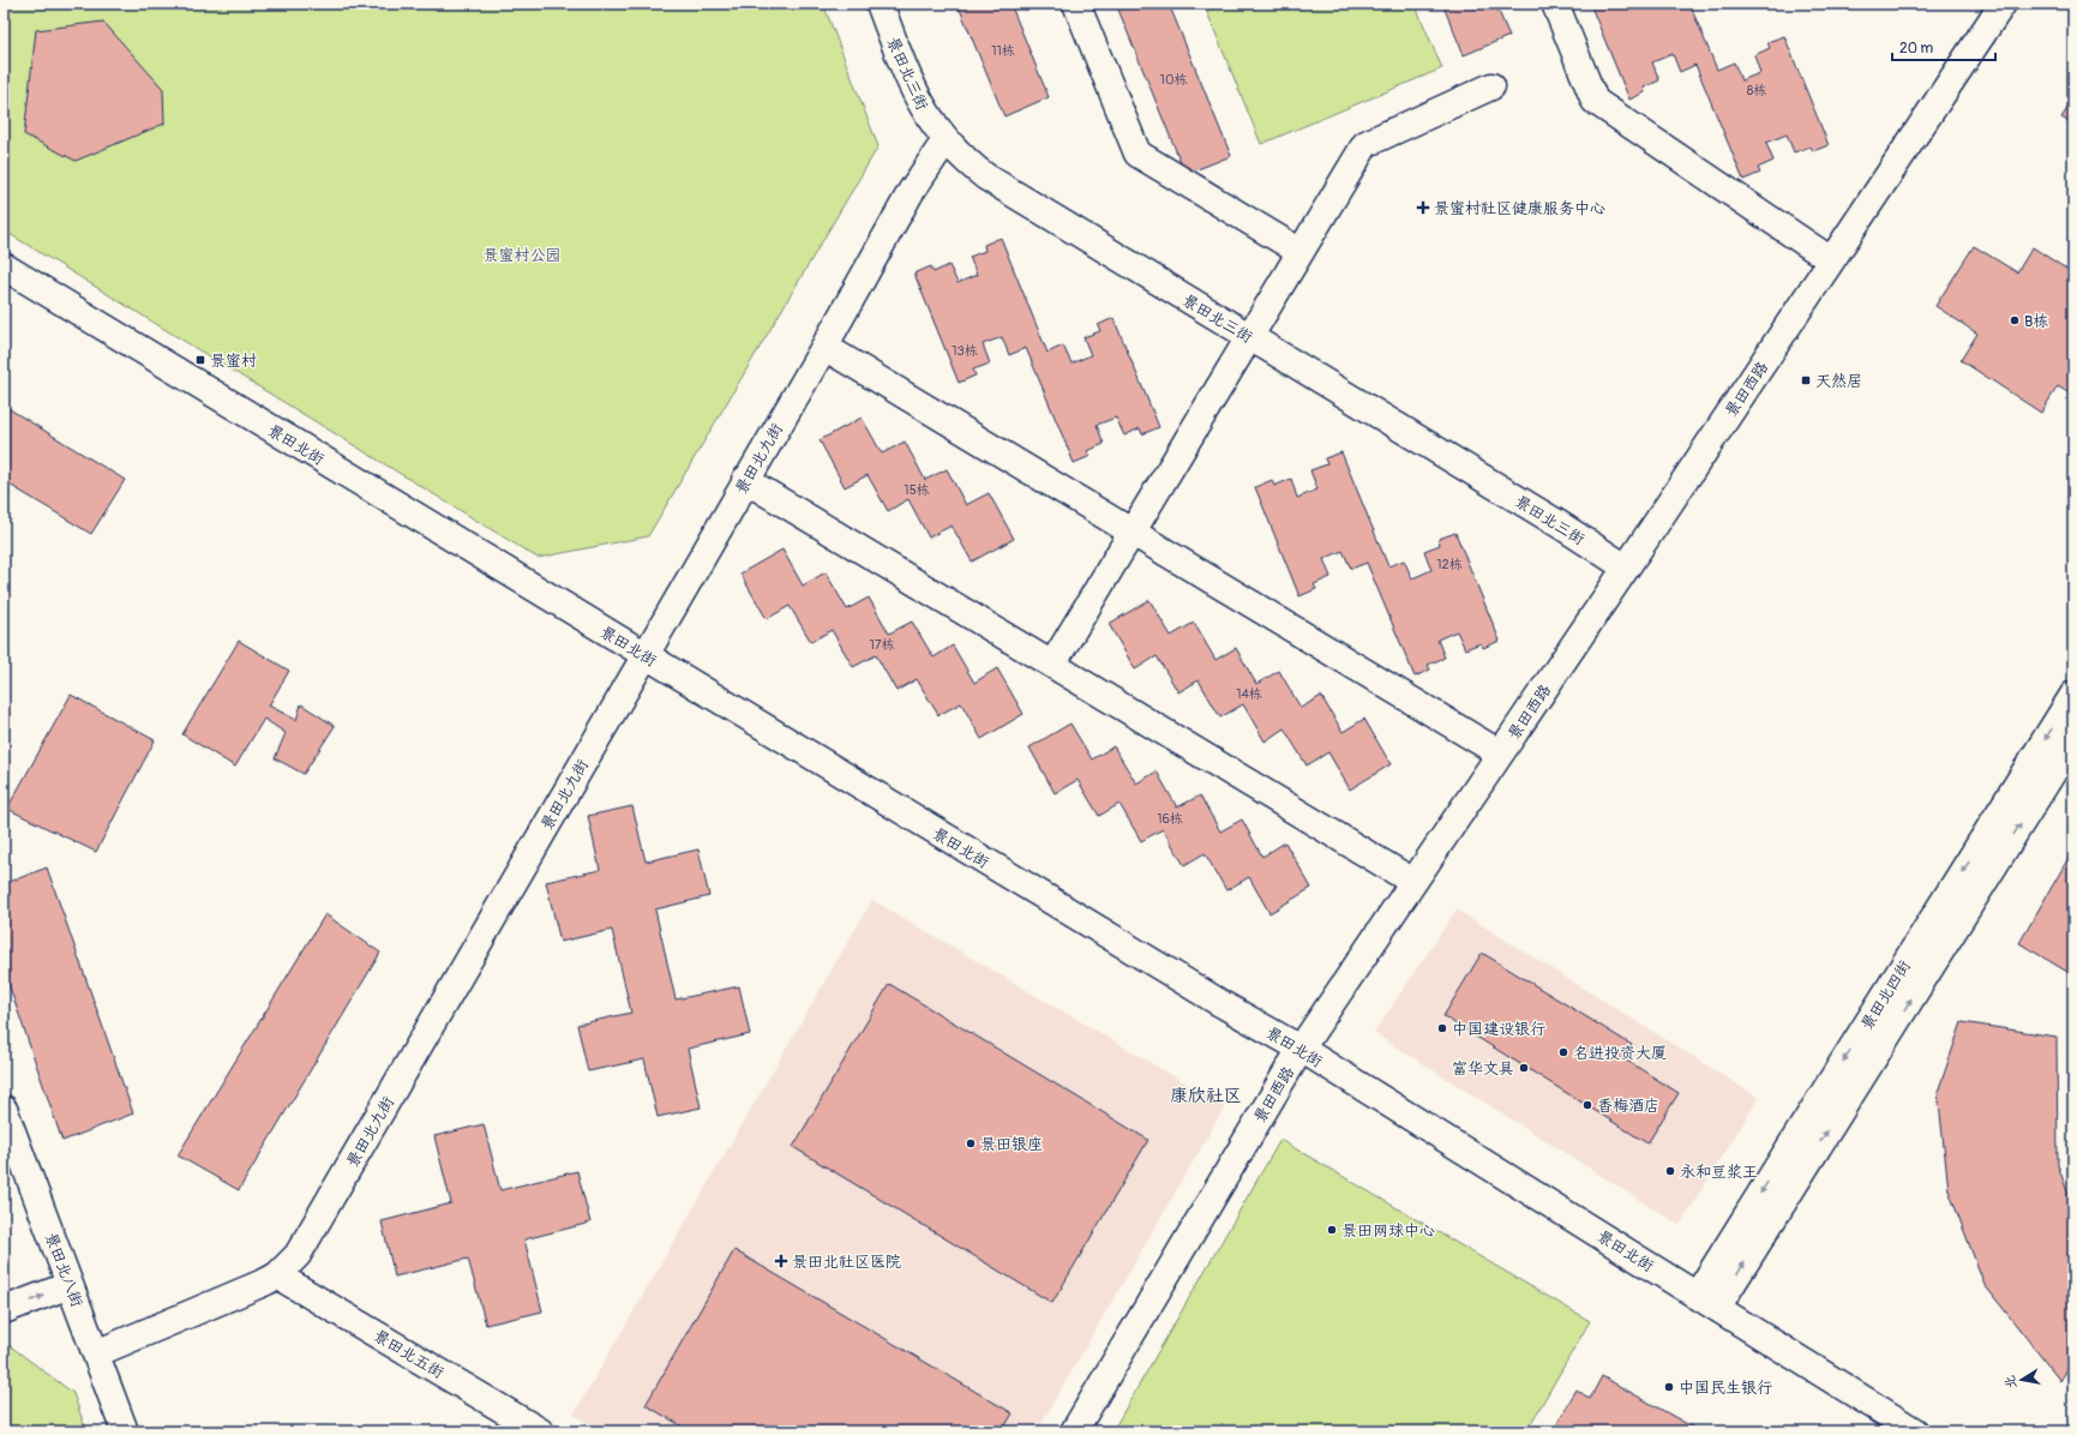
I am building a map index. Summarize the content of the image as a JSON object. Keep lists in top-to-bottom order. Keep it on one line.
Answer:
{"streets":{"street":["景田北三街","景田西路","景田北街","景田北九街","景田北四街","景田北八街","景田北五街"]},"crossings":[["景田北三街","景田西路"],["景田北三街","景田北九街"],["景田西路","景田北街"],["景田北街","景田北九街"],["景田北街","景田北四街"],["景田北九街","景田北八街"],["景田北九街","景田北五街"]],"districts":["康欣社区"],"parks":["景蜜村公园"],"places":{"health":["景蜜村社区健康服务中心","景田北社区医院"],"other":["B栋","中国建设银行","名进投资大厦","富华文具","香梅酒店","景田银座","永和豆浆王","景田网球中心","中国民生银行"],"transit":["景蜜村","天然居"]},"house_numbers":["11栋","10栋","8栋","13栋","15栋","12栋","17栋","14栋","16栋"],"scale_bar":"20 m","north":"left"}
